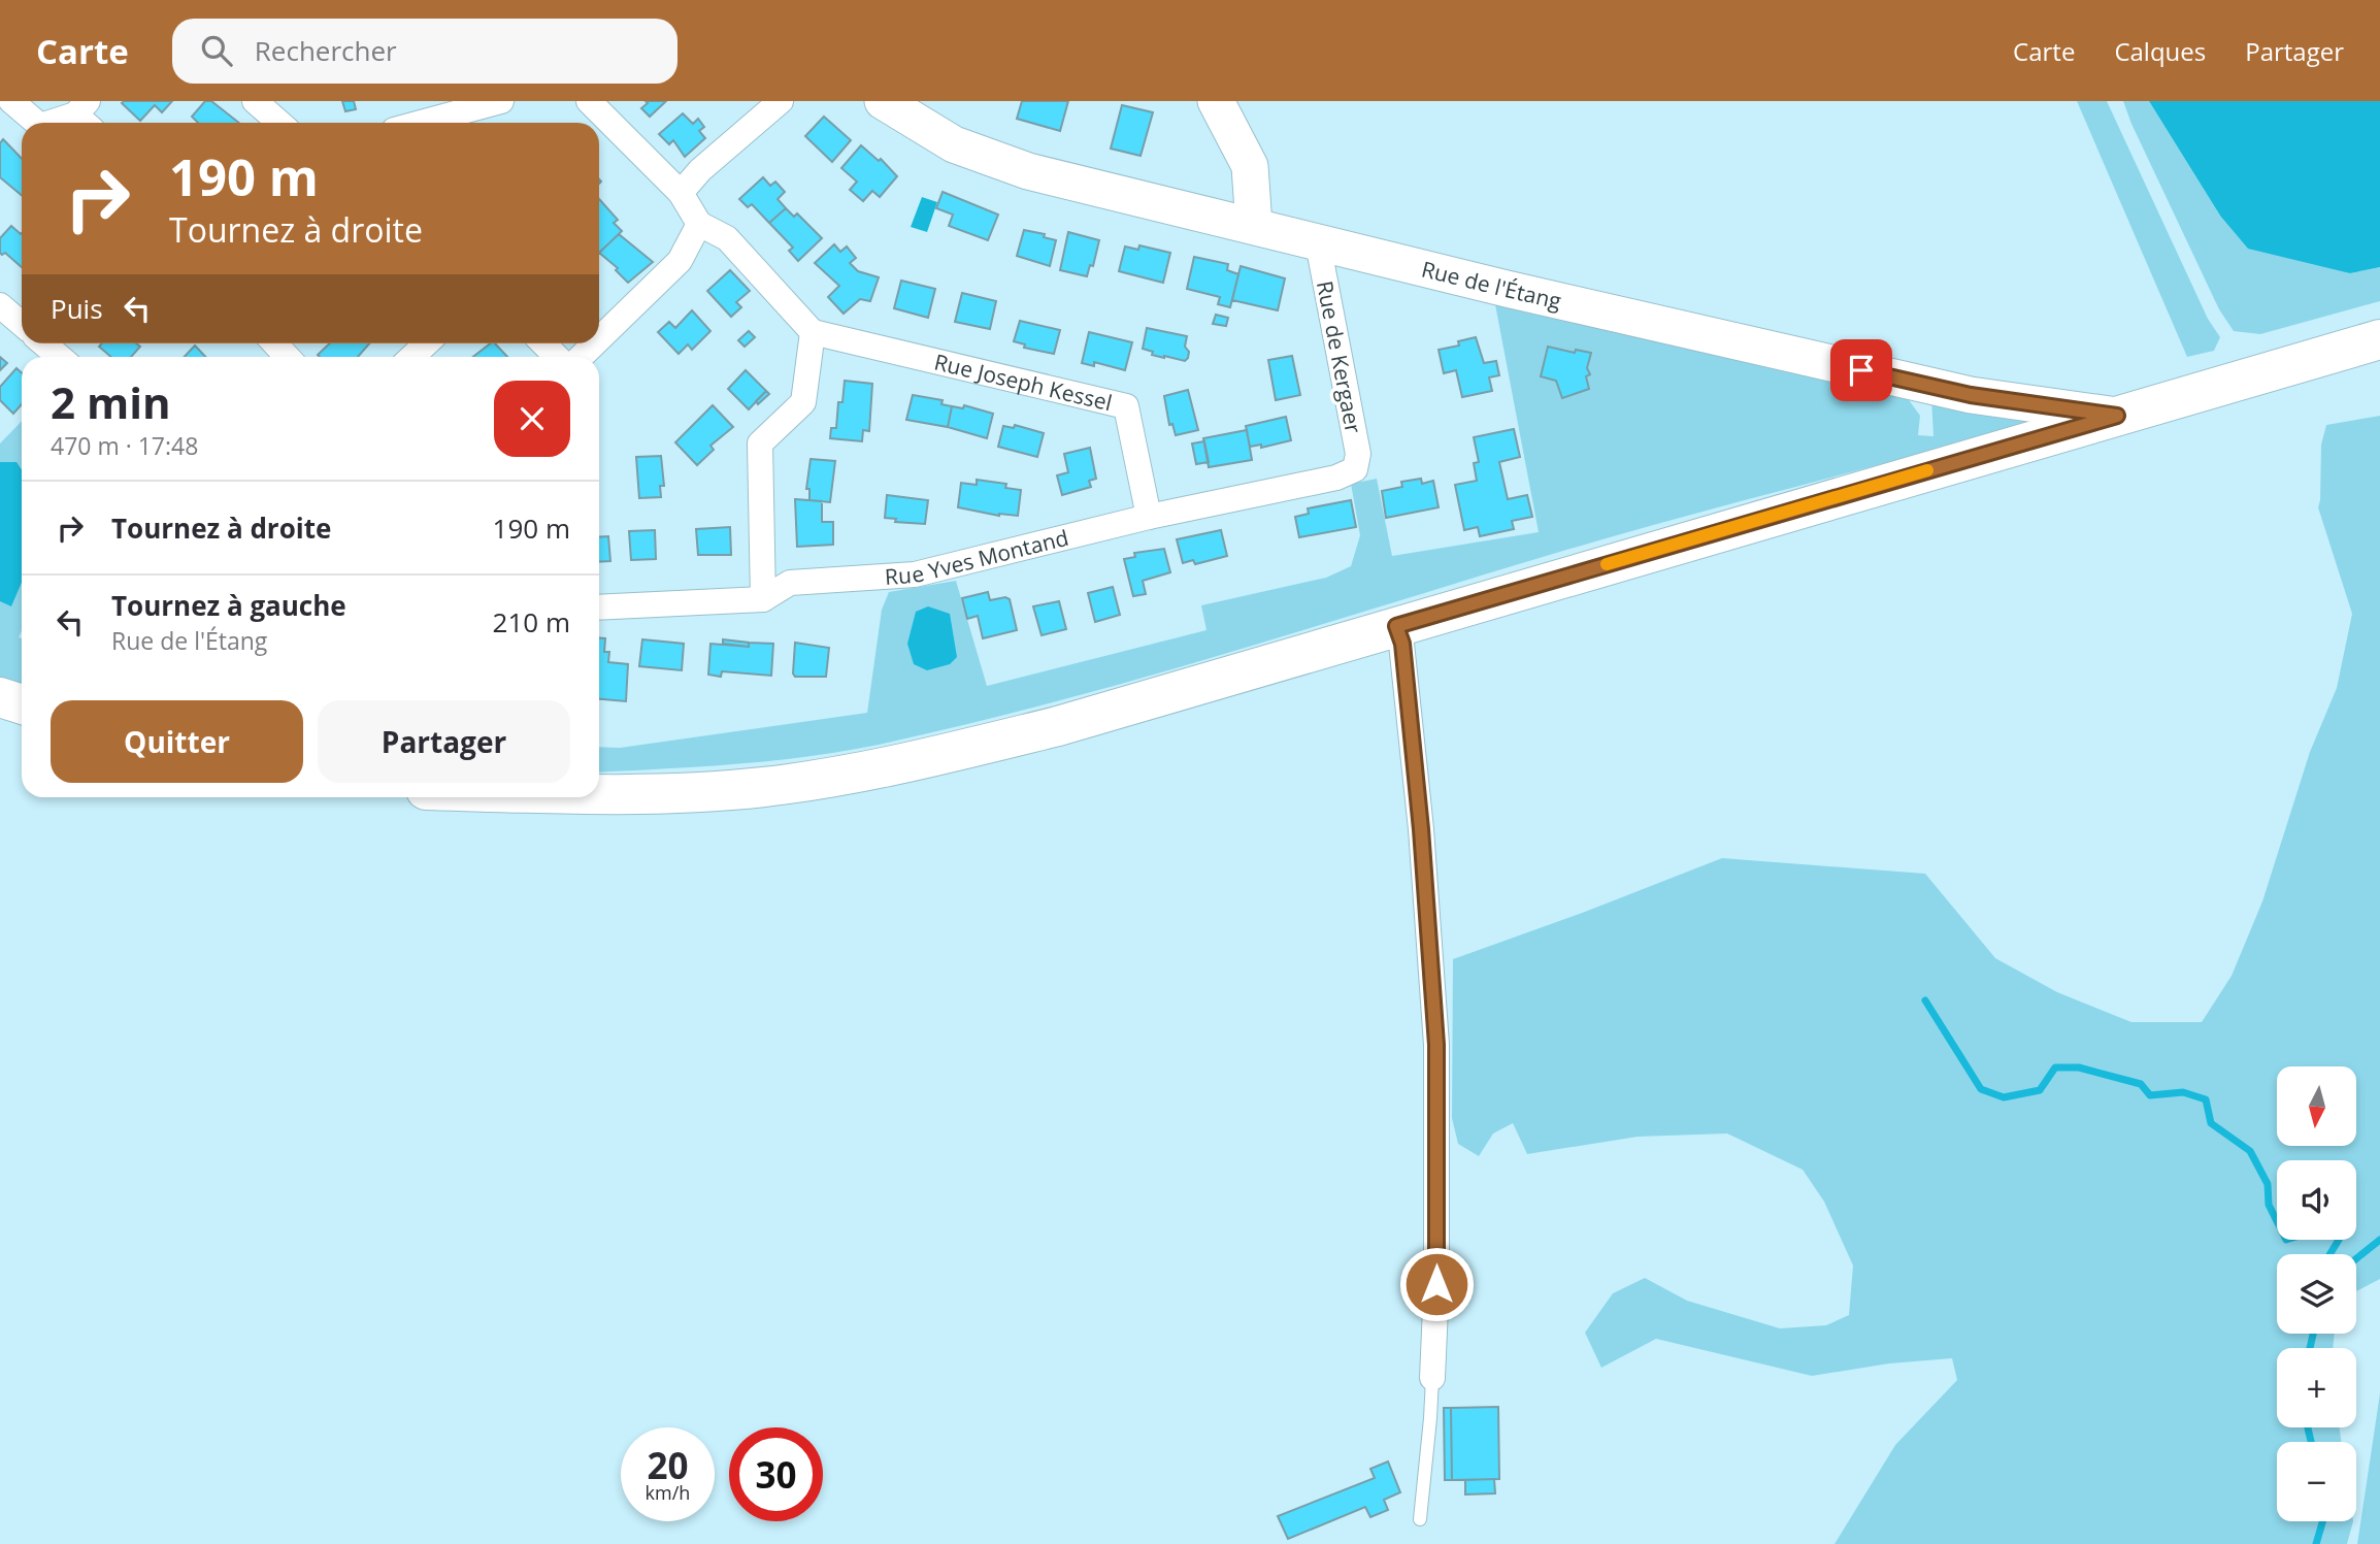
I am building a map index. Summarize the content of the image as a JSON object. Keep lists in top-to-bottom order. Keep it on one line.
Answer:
{"streets":{"street":["Rue de l'Étang","Rue de Kergaer","Rue Joseph Kessel","Rue Yves Montand"]},"crossings":[["Rue de l'Étang","Rue de Kergaer"],["Rue de Kergaer","Rue Yves Montand"],["Rue Joseph Kessel","Rue Yves Montand"]],"north":"bottom","page":{"header":"Carte","search":"Rechercher","nav":["Carte","Calques","Partager"],"turn":["190 m","Tournez à droite"],"then":"Puis","heading":["2 min","470 m · 17:48"],"list":[{"name":"Tournez à droite","value":"190 m"},{"name":"Tournez à gauche","note":"Rue de l'Étang","value":"210 m"}],"buttons":["Quitter","Partager"],"map_buttons":["+","−"],"speed":"20 km/h","limit":"30"}}
